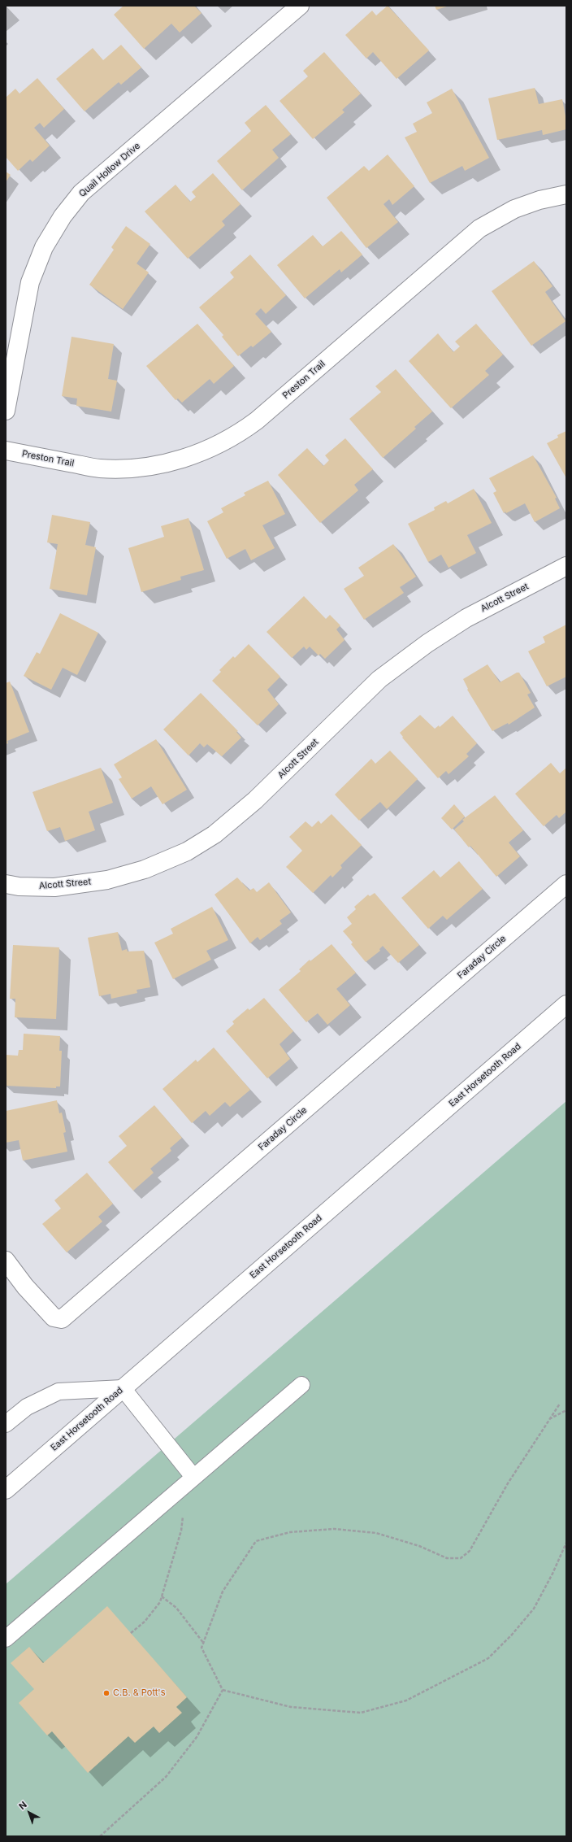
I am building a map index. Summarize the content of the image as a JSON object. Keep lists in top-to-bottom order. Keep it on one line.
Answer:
{"streets":{"street":["Quail Hollow Drive","Preston Trail","Alcott Street","Faraday Circle","East Horsetooth Road"]},"places":["C.B. & Pott's"],"north":"top left"}
